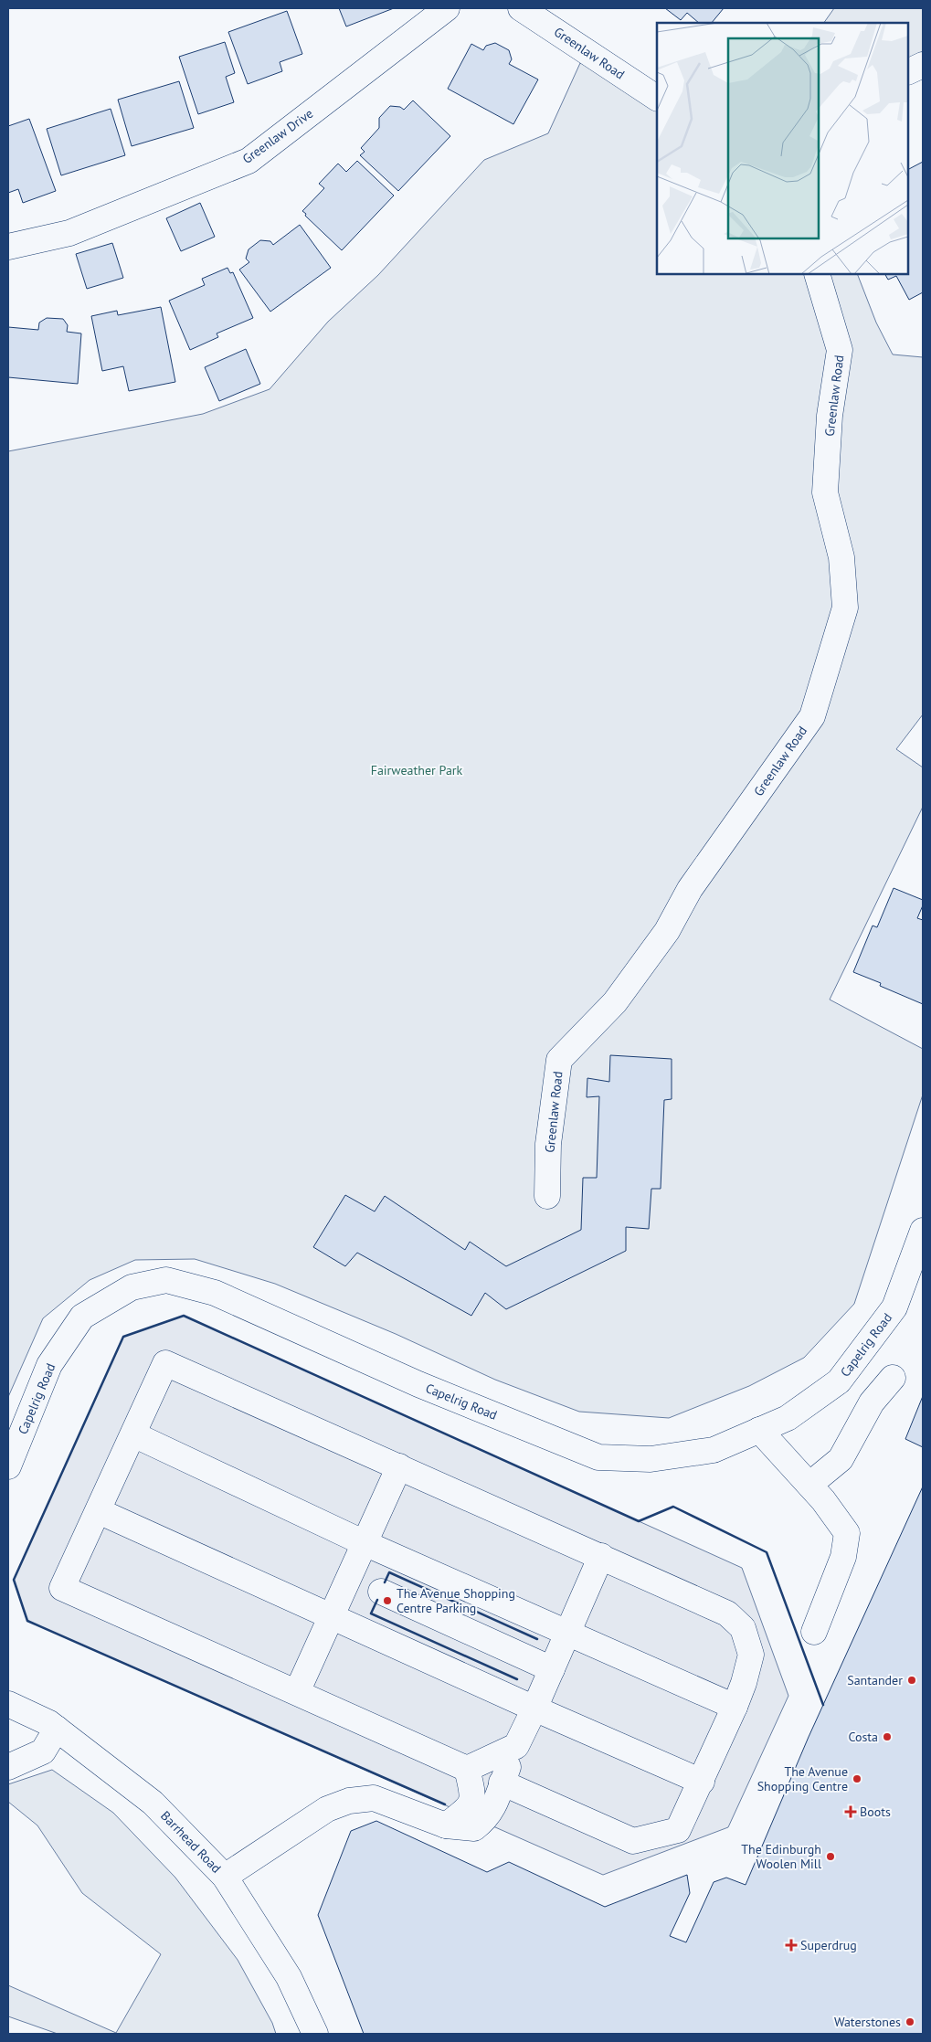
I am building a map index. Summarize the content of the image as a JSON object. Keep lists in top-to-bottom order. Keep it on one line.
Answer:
{"streets":{"street":["Greenlaw Road","Greenlaw Drive","Capelrig Road","Barrhead Road"]},"parks":["Fairweather Park"],"places":{"other":["The Avenue Shopping Centre Parking","Santander","Costa","The Avenue Shopping Centre","The Edinburgh Woolen Mill","Waterstones"],"health":["Boots","Superdrug"]}}
